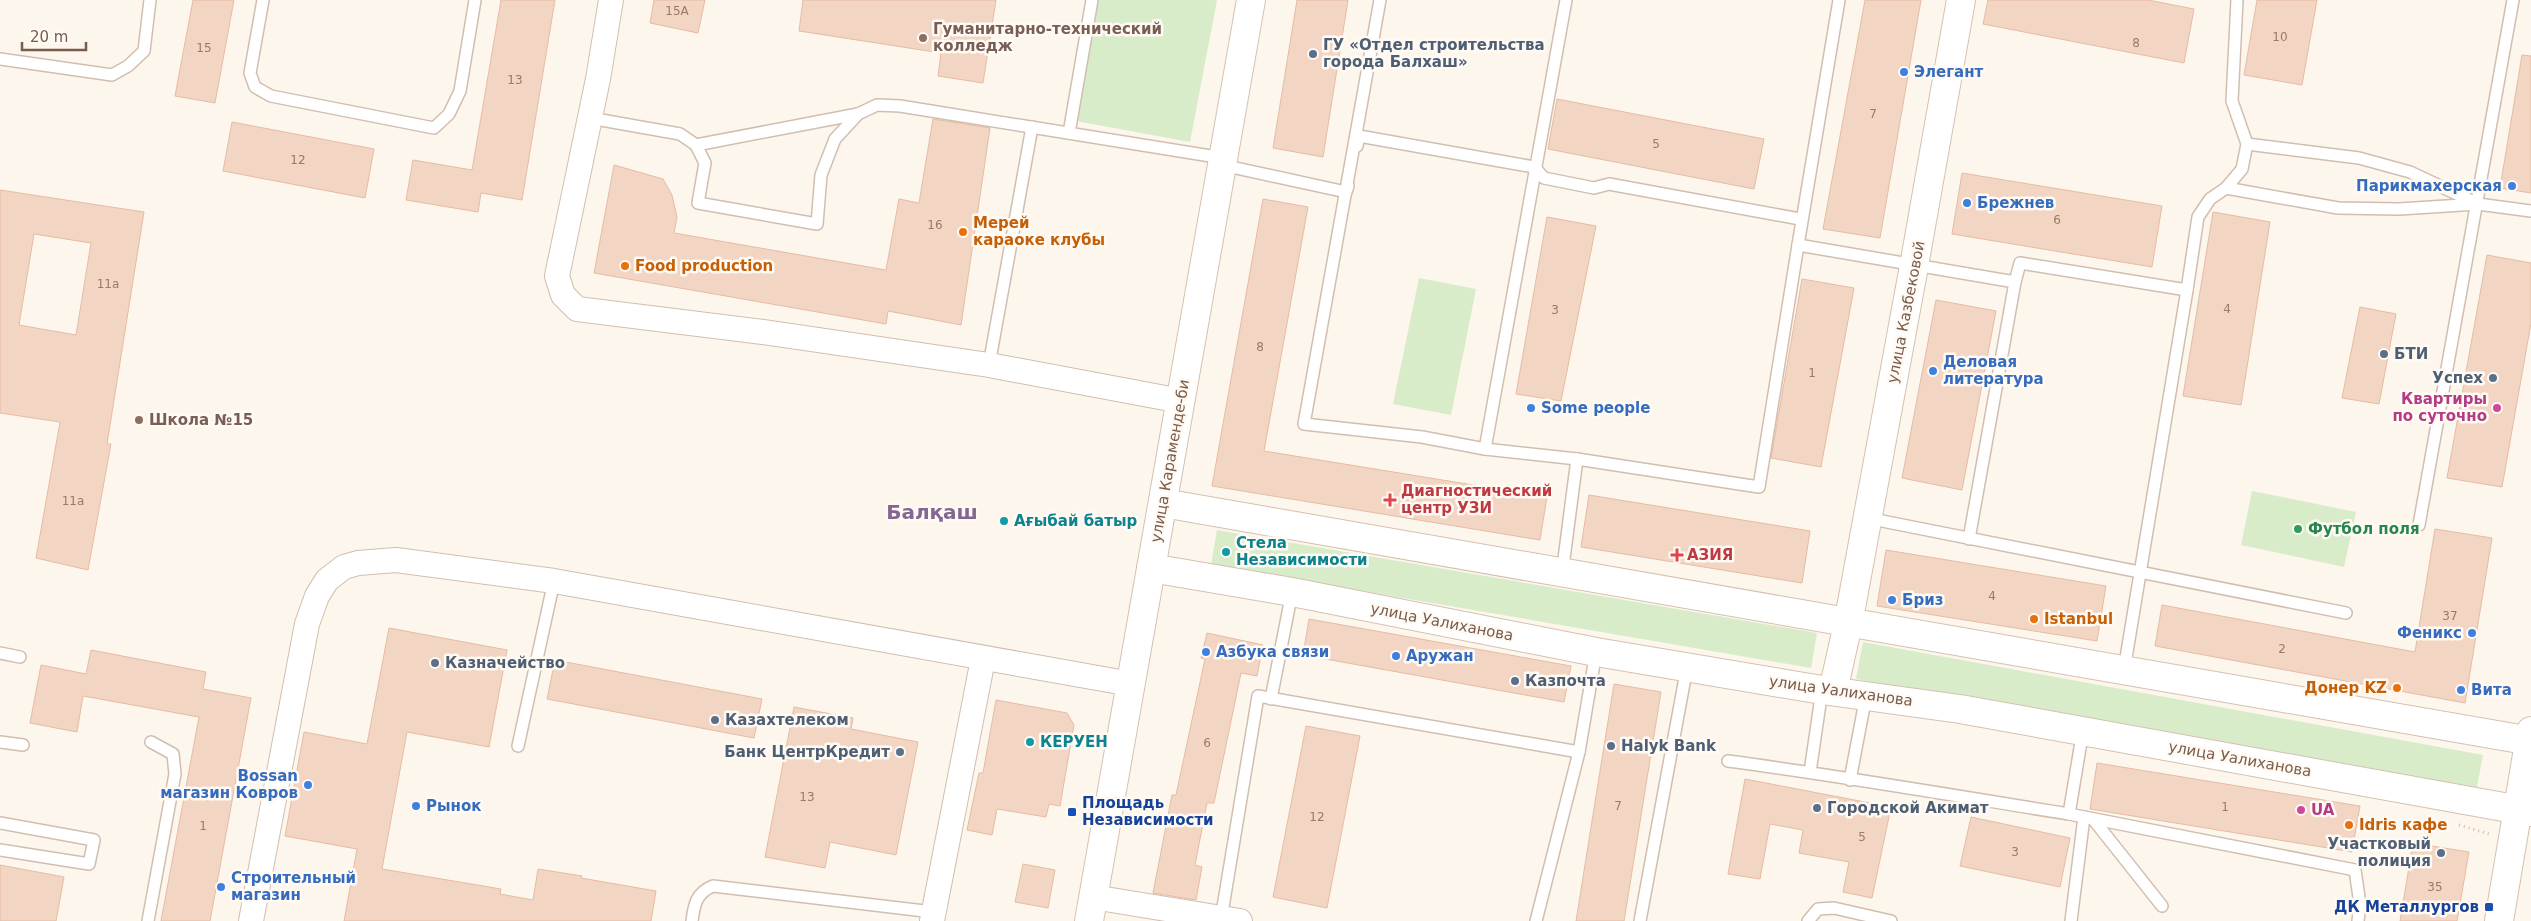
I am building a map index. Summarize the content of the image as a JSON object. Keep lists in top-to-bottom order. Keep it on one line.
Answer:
{"streets":{"street":["улица Казбековой","улица Караменде-би","улица Уалиханова"]},"crossings":[["улица Казбековой","улица Уалиханова"],["улица Караменде-би","улица Уалиханова"]],"districts":["Балқаш"],"places":{"other":["Гуманитарно-технический колледж","ГУ «Отдел строительства города Балхаш»","Элегант","Парикмахерская","Брежнев","Мерей караоке клубы","Food production","БТИ","Деловая литература","Успех","Some people","Квартиры по суточно","Школа №15","Ағыбай батыр","Футбол поля","Стела Независимости","Бриз","Istanbul","Феникс","Азбука связи","Аружан","Казначейство","Казпочта","Донер KZ","Вита","Казахтелеком","КЕРУЕН","Halyk Bank","Банк ЦентрКредит","Bossan магазин Ковров","Рынок","Городской Акимат","UA","Idris кафе","Участковый полиция","Строительный магазин"],"health":["Диагностический центр УЗИ","АЗИЯ"],"transit":["Площадь Независимости","ДК Металлургов"]},"house_numbers":["15А","10","8","15","13","7","5","12","6","16","11а","4","3","8","1","11а","4","37","2","6","13","7","1","12","1","5","3","35"],"scale_bar":"20 m"}
